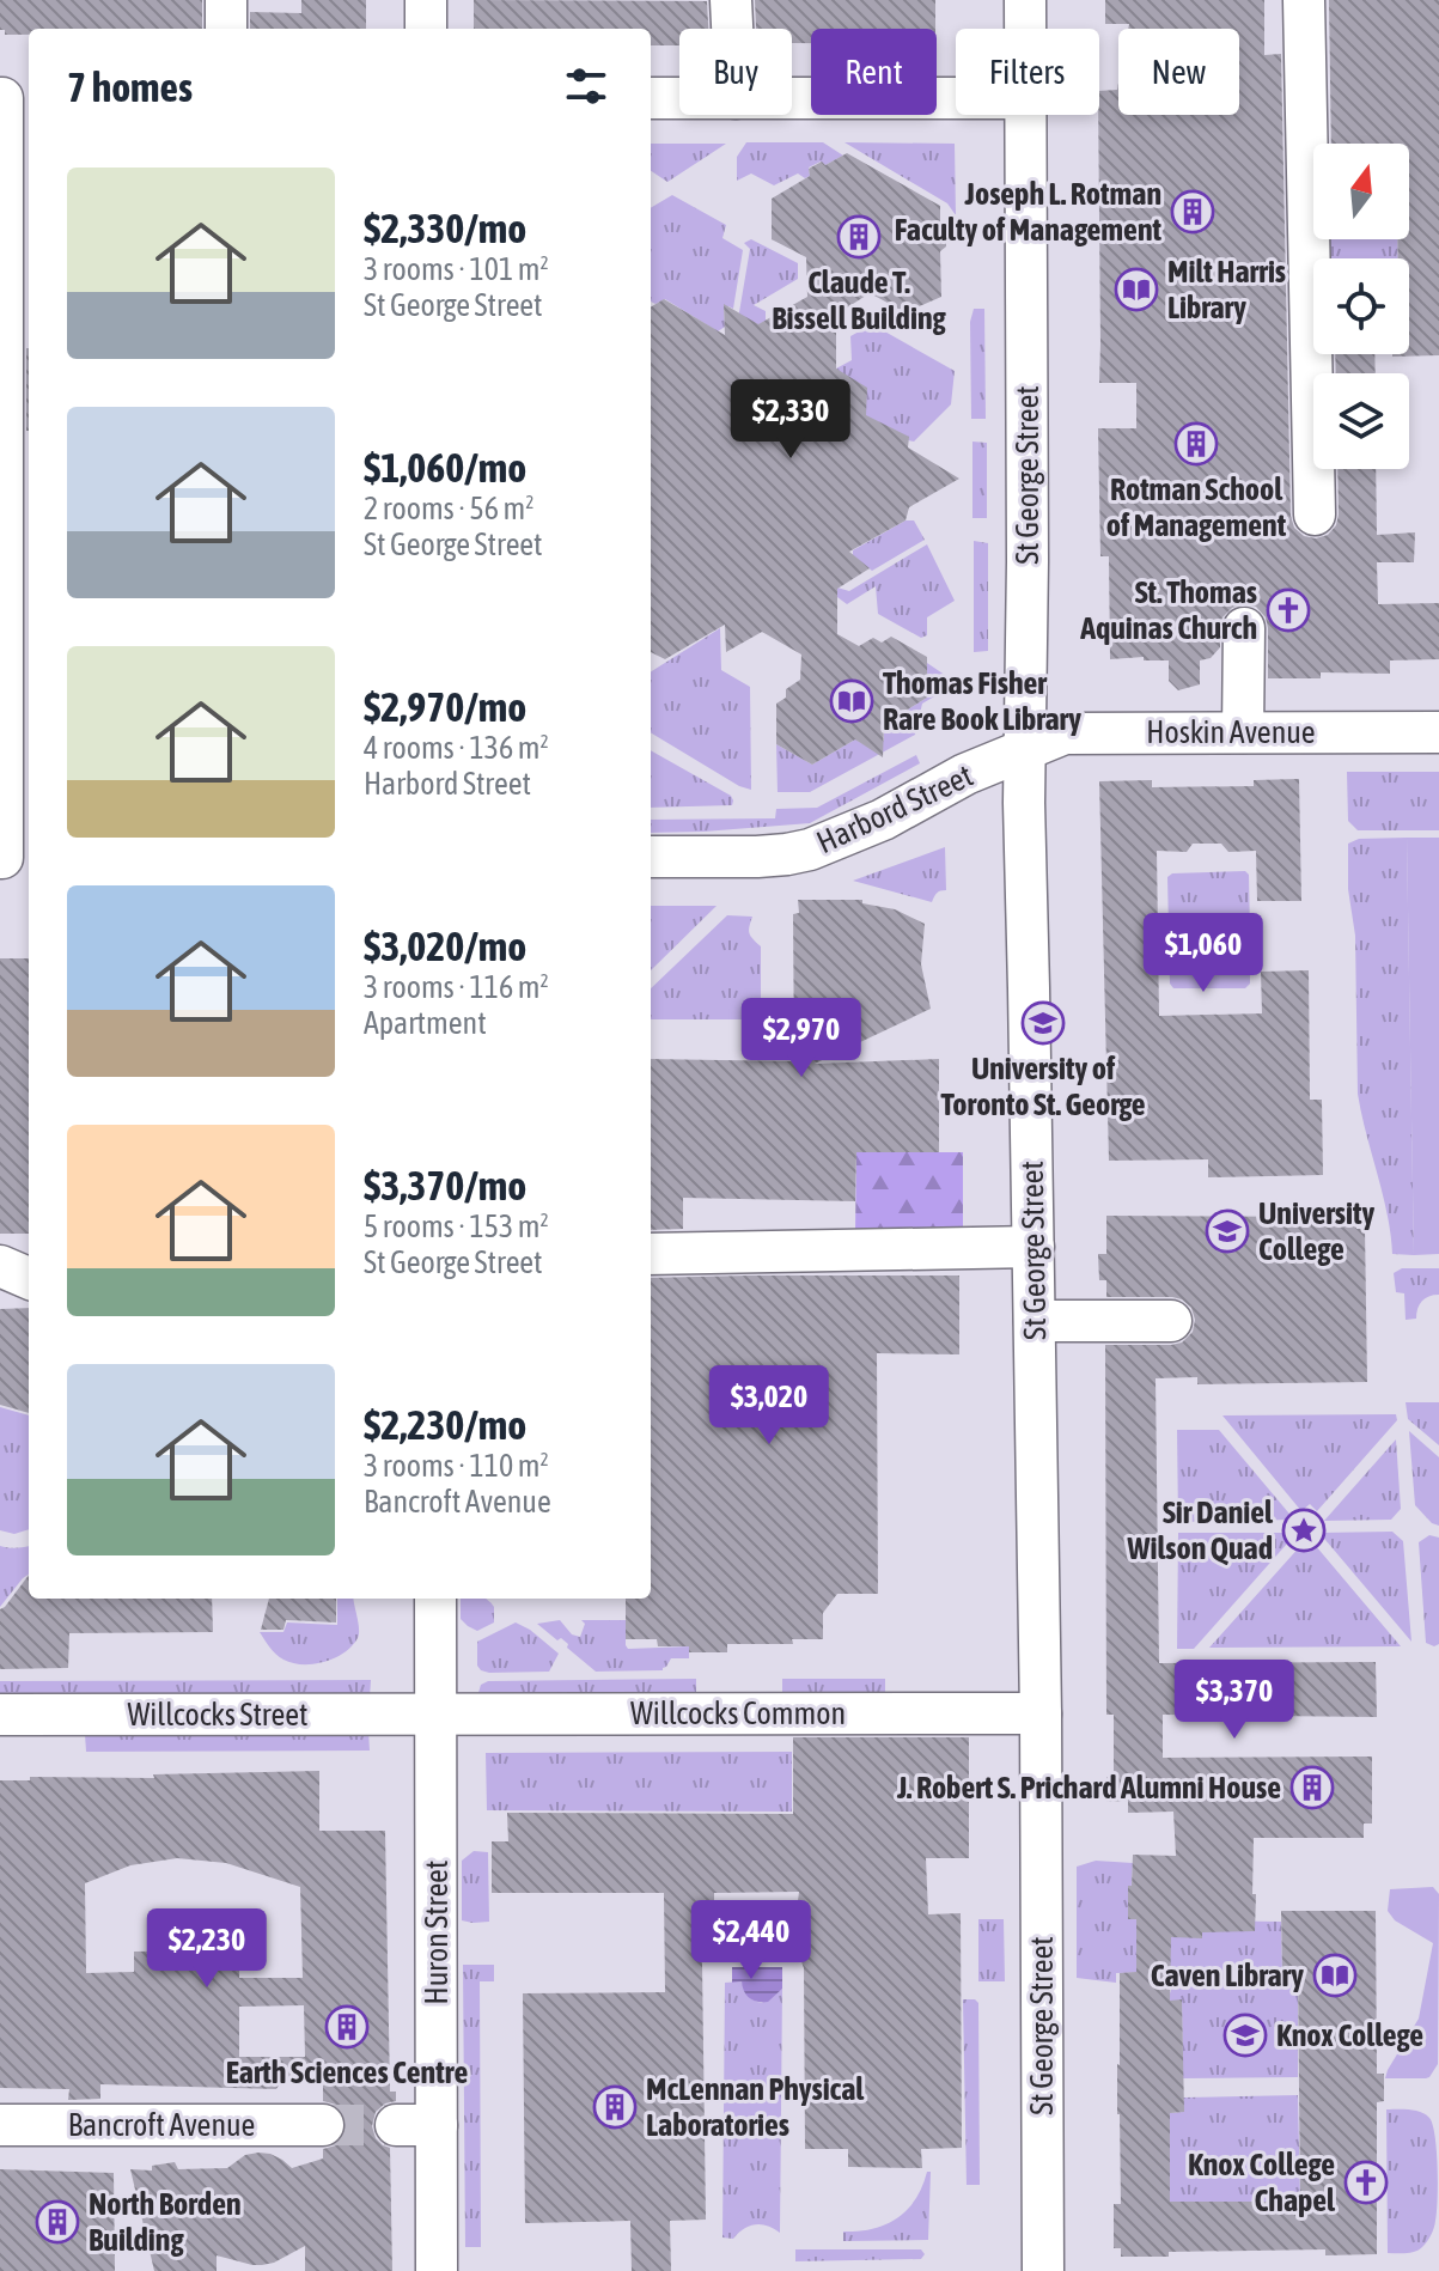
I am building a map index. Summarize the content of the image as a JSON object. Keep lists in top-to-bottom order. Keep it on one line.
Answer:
{"streets":{"street":["St George Street","Hoskin Avenue","Harbord Street","Willcocks Common","Willcocks Street","Huron Street","Bancroft Avenue"]},"crossings":[["St George Street","Hoskin Avenue"],["St George Street","Harbord Street"],["St George Street","Willcocks Common"],["Hoskin Avenue","Harbord Street"],["Willcocks Common","Willcocks Street"],["Willcocks Common","Huron Street"],["Willcocks Street","Huron Street"]],"places":{"building":["Joseph L. Rotman Faculty of Management","Claude T. Bissell Building","Rotman School of Management","J. Robert S. Prichard Alumni House","Earth Sciences Centre","McLennan Physical Laboratories","North Borden Building"],"library":["Milt Harris Library","Thomas Fisher Rare Book Library","Caven Library"],"church":["St. Thomas Aquinas Church","Knox College Chapel"],"school or university":["University of Toronto St. George","University College","Knox College"],"place":["Sir Daniel Wilson Quad"]},"north":"top","page":{"chip":["Buy","Rent","Filters","New"],"heading":"7 homes","list":[{"name":"$2,330/mo","note":"3 rooms · 101 m² · St George Street"},{"name":"$1,060/mo","note":"2 rooms · 56 m² · St George Street"},{"name":"$2,970/mo","note":"4 rooms · 136 m² · Harbord Street"},{"name":"$3,020/mo","note":"3 rooms · 116 m² · Apartment"},{"name":"$3,370/mo","note":"5 rooms · 153 m² · St George Street"},{"name":"$2,230/mo","note":"3 rooms · 110 m² · Bancroft Avenue"}],"price":["$2,330","$1,060","$2,970","$3,020","$3,370","$2,440","$2,230"]}}
